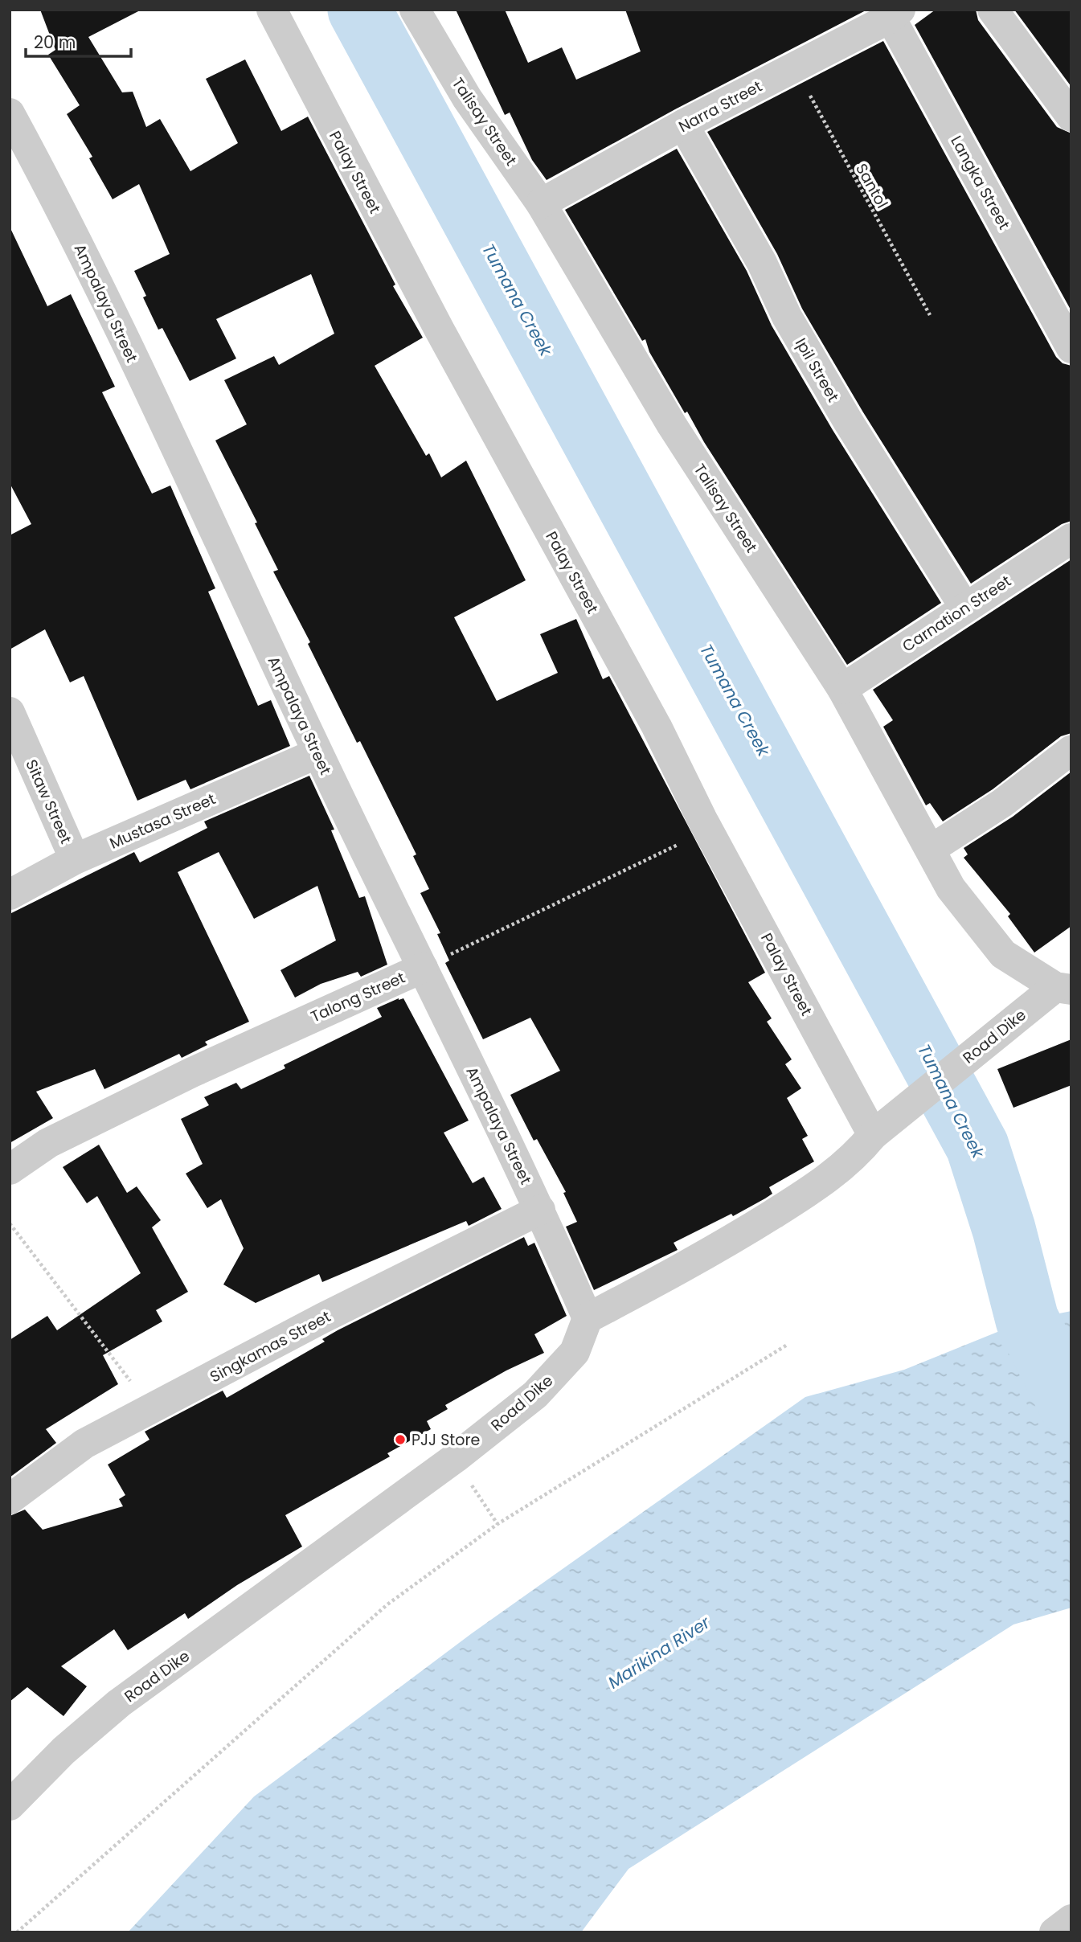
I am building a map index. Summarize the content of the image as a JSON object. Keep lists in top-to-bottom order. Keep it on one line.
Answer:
{"streets":{"street":["Narra Street","Talisay Street","Palay Street","Langka Street","Ampalaya Street","Ipil Street","Carnation Street","Sitaw Street","Mustasa Street","Talong Street","Road Dike","Singkamas Street"],"path":["Santol"]},"crossings":[["Narra Street","Talisay Street"],["Narra Street","Langka Street"],["Narra Street","Santol"],["Narra Street","Ipil Street"],["Talisay Street","Carnation Street"],["Talisay Street","Road Dike"],["Palay Street","Talong Street"],["Palay Street","Road Dike"],["Ampalaya Street","Mustasa Street"],["Ampalaya Street","Talong Street"],["Ampalaya Street","Road Dike"],["Ampalaya Street","Singkamas Street"],["Ipil Street","Carnation Street"],["Sitaw Street","Mustasa Street"]],"water":["Tumana Creek","Marikina River"],"places":["PJJ Store"],"scale_bar":"20 m"}
